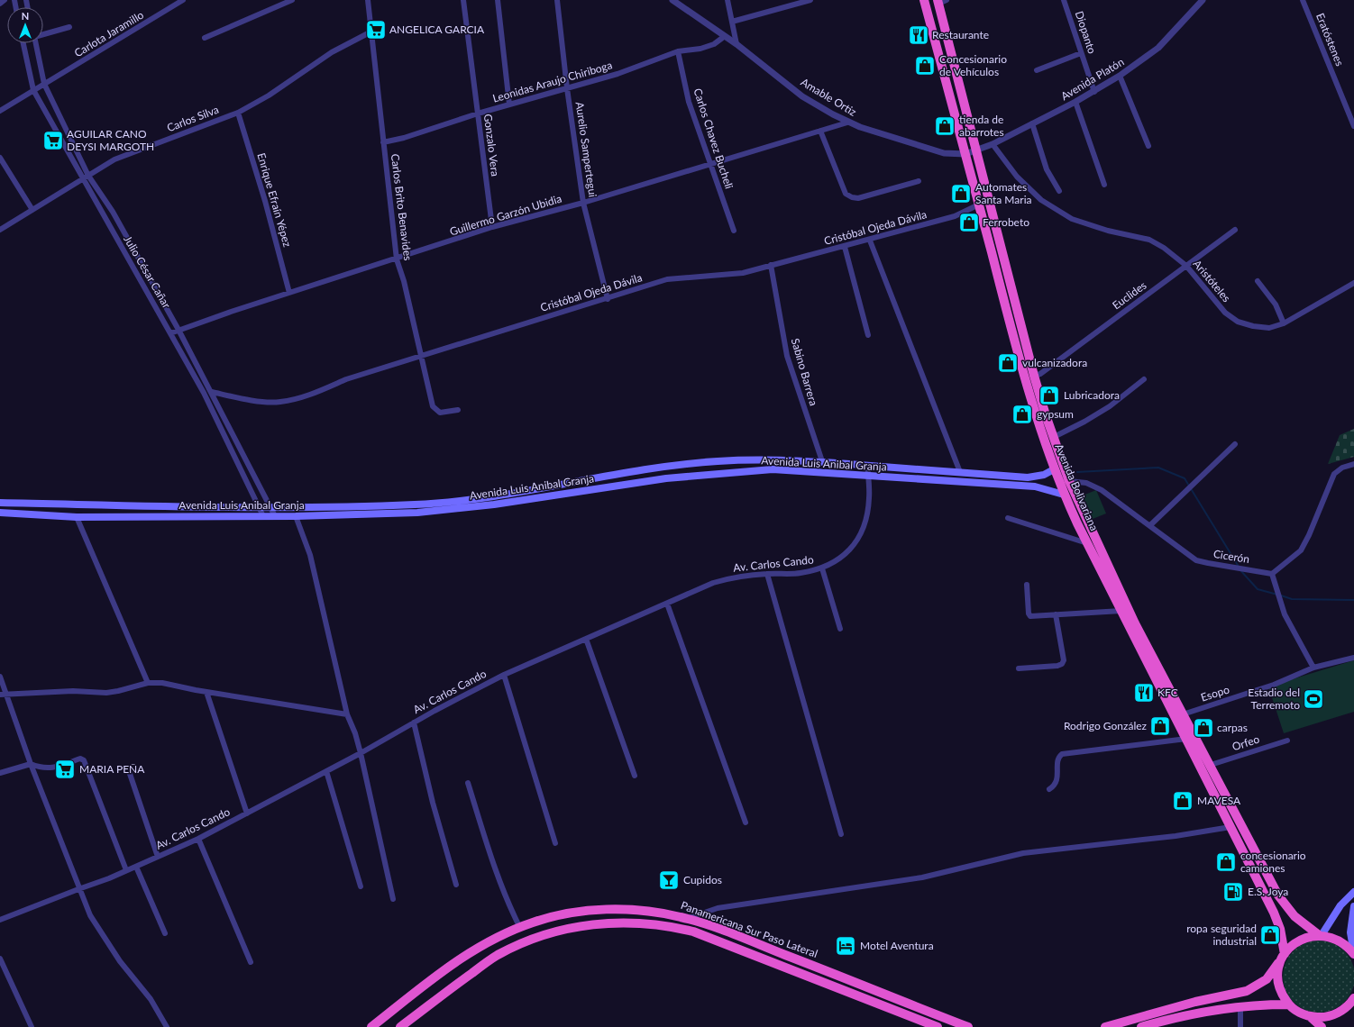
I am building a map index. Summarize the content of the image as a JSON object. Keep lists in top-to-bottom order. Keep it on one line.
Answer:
{"streets":{"highway":["Avenida Bolivariana","Panamericana Sur Paso Lateral"],"main road":["Avenida Luis Anibal Granja"],"street":["Diopanto","Carlota Jaramillo","Eratóstenes","Avenida Platón","Leonidas Araujo Chiriboga","Amable Ortiz","Carlos Silva","Carlos Chavez Bucheli","Gonzalo Vera","Aurelio Sampertegui","Enrique Efraín Yépez","Carlos Brito Benavides","Guillermo Garzón Ubidia","Cristóbal Ojeda Dávila","Julio César Cañar","Aristóteles","Euclides","Sabino Barrera","Cicerón","Av. Carlos Cando","Esopo","Orfeo"]},"crossings":[["Diopanto","Avenida Platón"],["Carlota Jaramillo","Julio César Cañar"],["Avenida Platón","Amable Ortiz"],["Avenida Platón","Aristóteles"],["Avenida Platón","Avenida Bolivariana"],["Leonidas Araujo Chiriboga","Amable Ortiz"],["Leonidas Araujo Chiriboga","Carlos Chavez Bucheli"],["Leonidas Araujo Chiriboga","Gonzalo Vera"],["Leonidas Araujo Chiriboga","Aurelio Sampertegui"],["Leonidas Araujo Chiriboga","Carlos Brito Benavides"],["Amable Ortiz","Guillermo Garzón Ubidia"],["Amable Ortiz","Avenida Bolivariana"],["Carlos Silva","Enrique Efraín Yépez"],["Carlos Silva","Carlos Brito Benavides"],["Carlos Silva","Julio César Cañar"],["Carlos Chavez Bucheli","Guillermo Garzón Ubidia"],["Gonzalo Vera","Guillermo Garzón Ubidia"],["Aurelio Sampertegui","Guillermo Garzón Ubidia"],["Aurelio Sampertegui","Cristóbal Ojeda Dávila"],["Enrique Efraín Yépez","Guillermo Garzón Ubidia"],["Carlos Brito Benavides","Guillermo Garzón Ubidia"],["Carlos Brito Benavides","Cristóbal Ojeda Dávila"],["Guillermo Garzón Ubidia","Julio César Cañar"],["Cristóbal Ojeda Dávila","Julio César Cañar"],["Cristóbal Ojeda Dávila","Sabino Barrera"],["Cristóbal Ojeda Dávila","Avenida Bolivariana"],["Julio César Cañar","Avenida Luis Anibal Granja"],["Aristóteles","Euclides"],["Euclides","Avenida Bolivariana"],["Sabino Barrera","Avenida Luis Anibal Granja"],["Avenida Luis Anibal Granja","Avenida Bolivariana"],["Avenida Luis Anibal Granja","Av. Carlos Cando"],["Avenida Bolivariana","Cicerón"],["Avenida Bolivariana","Esopo"],["Avenida Bolivariana","Orfeo"]],"places":{"supermarket":["ANGELICA GARCIA","AGUILAR CANO DEYSI MARGOTH","MARIA PEÑA"],"restaurant":["Restaurante","KFC"],"shop":["Concesionario de Vehículos","tienda de abarrotes","Automates Santa Maria","Ferrobeto","vulcanizadora","Lubricadora","gypsum","Rodrigo González","carpas","MAVESA","concesionario camiones","ropa seguridad industrial"],"sports":["Estadio del Terremoto"],"bar":["Cupidos"],"fuel station":["E.S. Joya"],"hotel":["Motel Aventura"]},"north":"top"}
